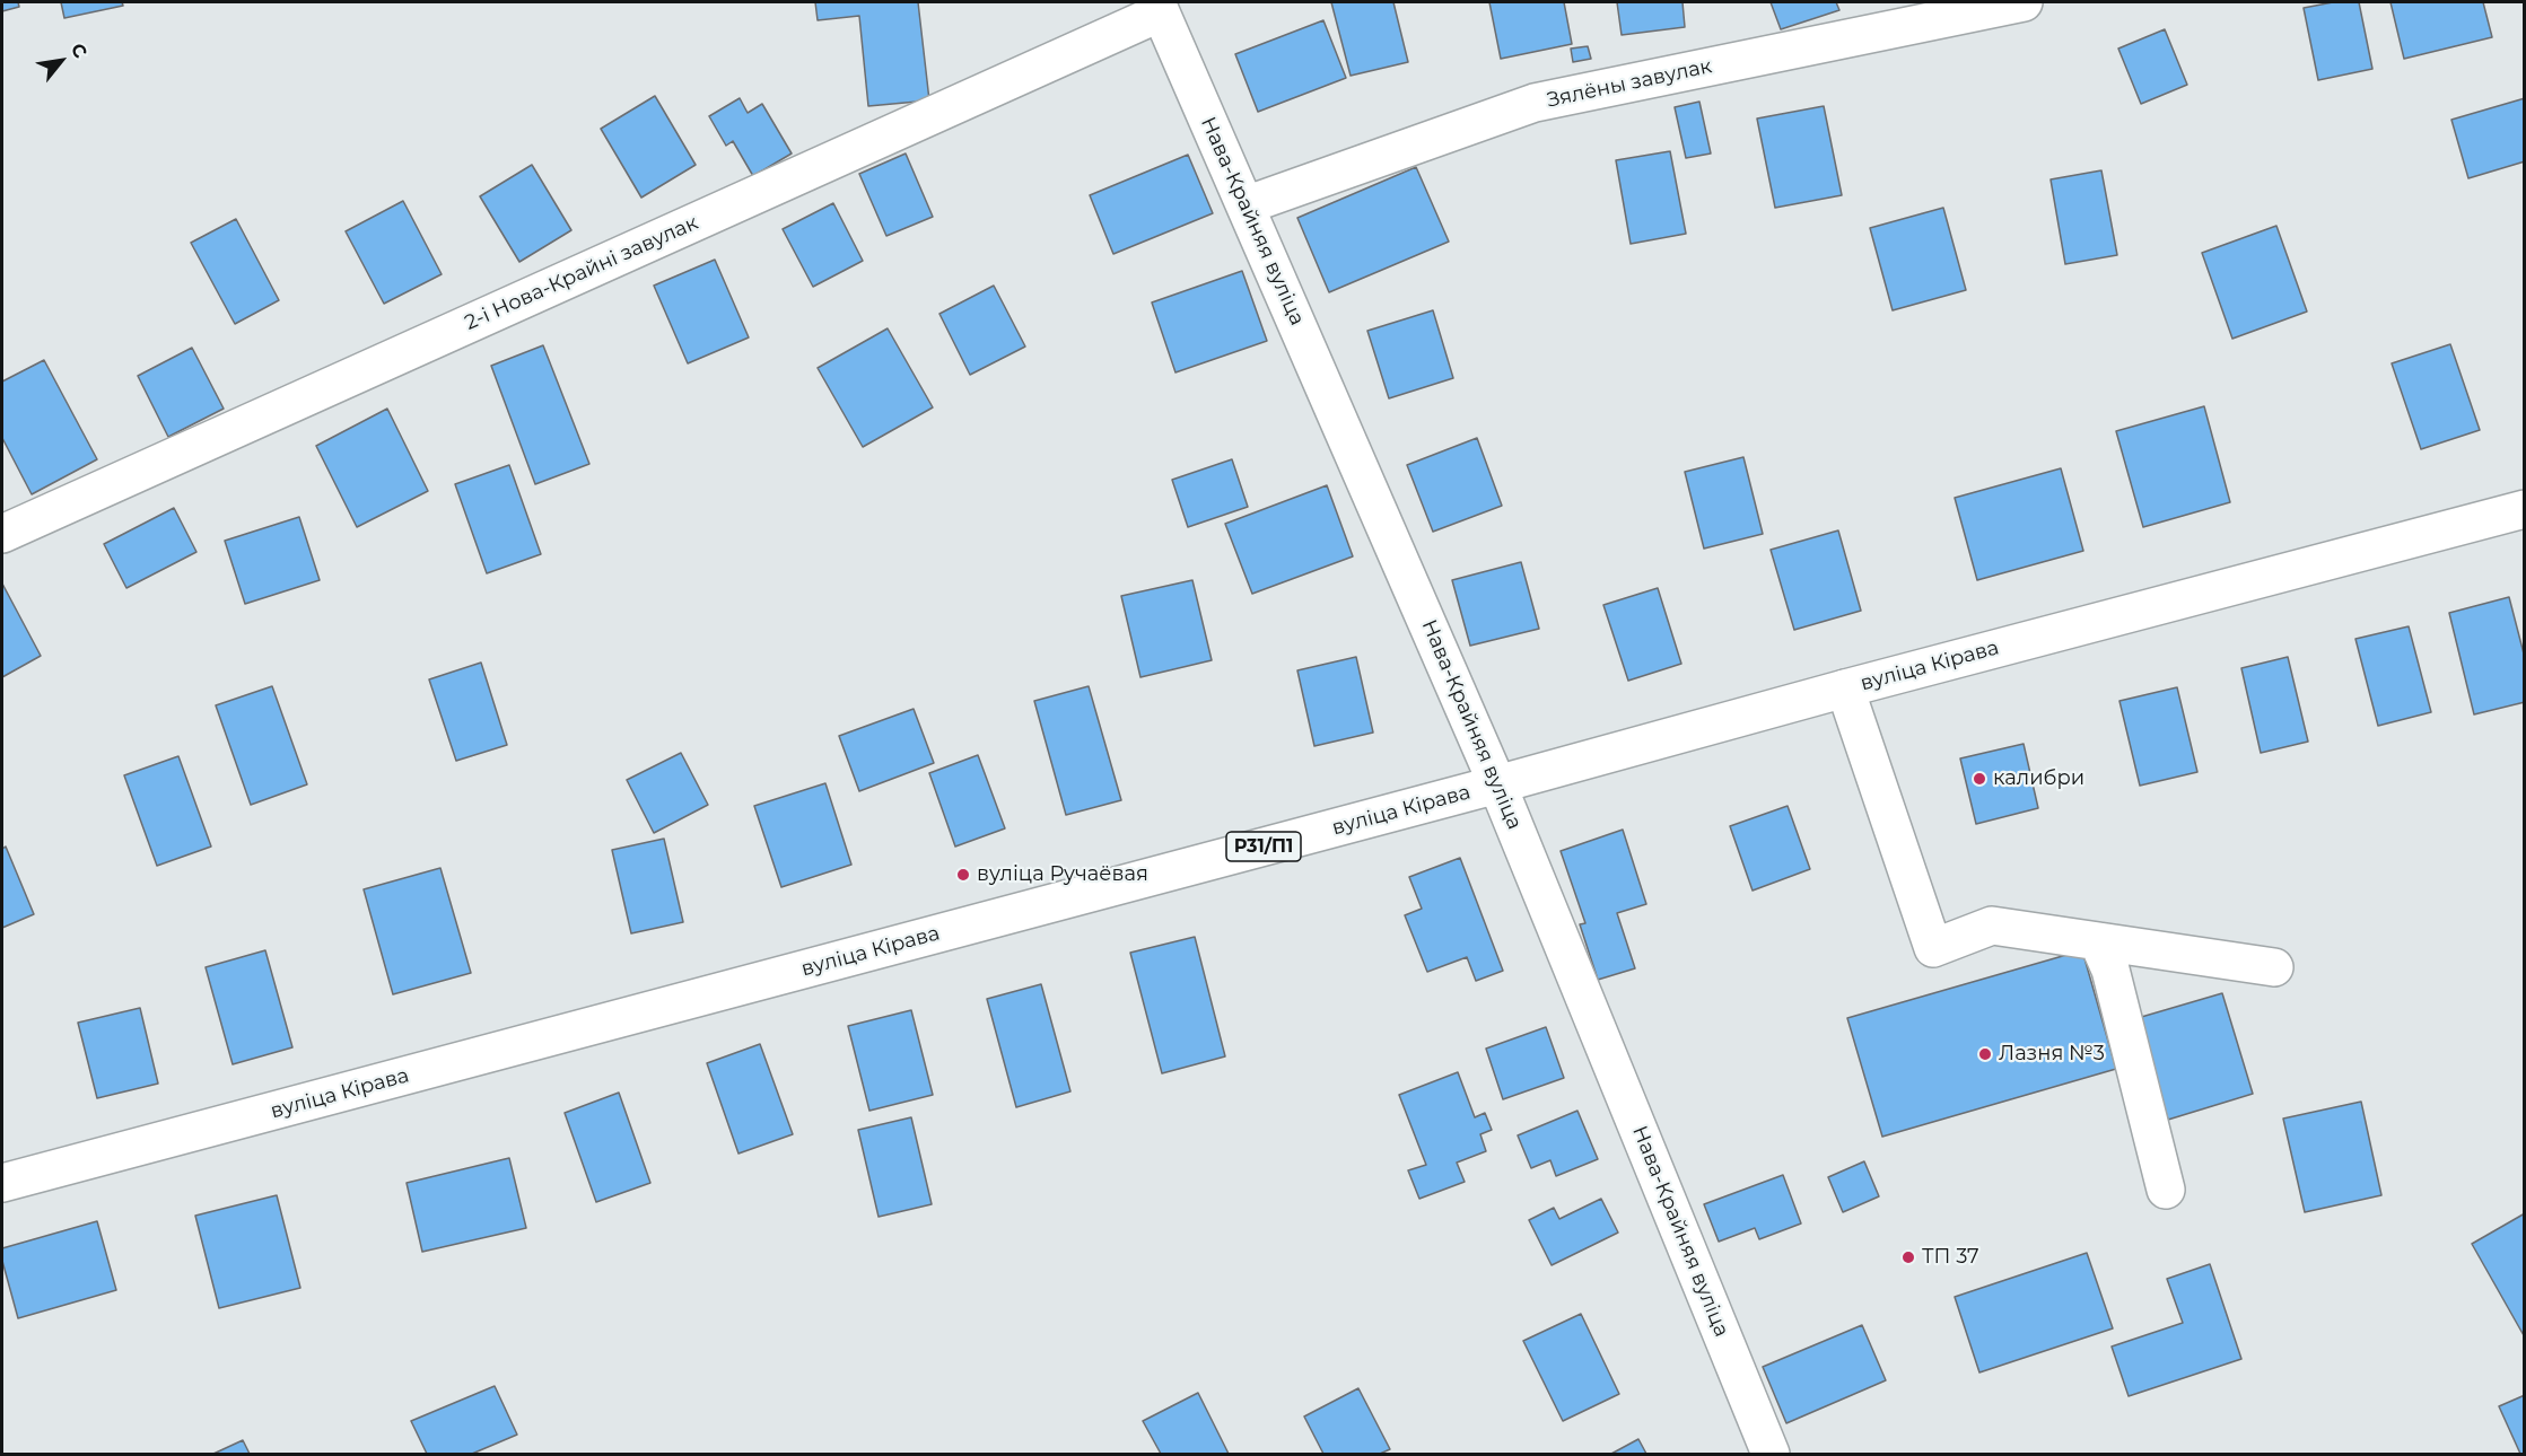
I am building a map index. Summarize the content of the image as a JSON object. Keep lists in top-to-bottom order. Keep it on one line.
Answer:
{"streets":{"street":["Зялёны завулак","Нава-Крайняя вуліца","2-і Нова-Крайні завулак","вуліца Кірава","Р31/П1"]},"crossings":[["Зялёны завулак","Нава-Крайняя вуліца"],["Нава-Крайняя вуліца","2-і Нова-Крайні завулак"],["Нава-Крайняя вуліца","вуліца Кірава"]],"places":["калибри","вуліца Ручаёвая","Лазня №3","ТП 37"],"north":"top right"}
